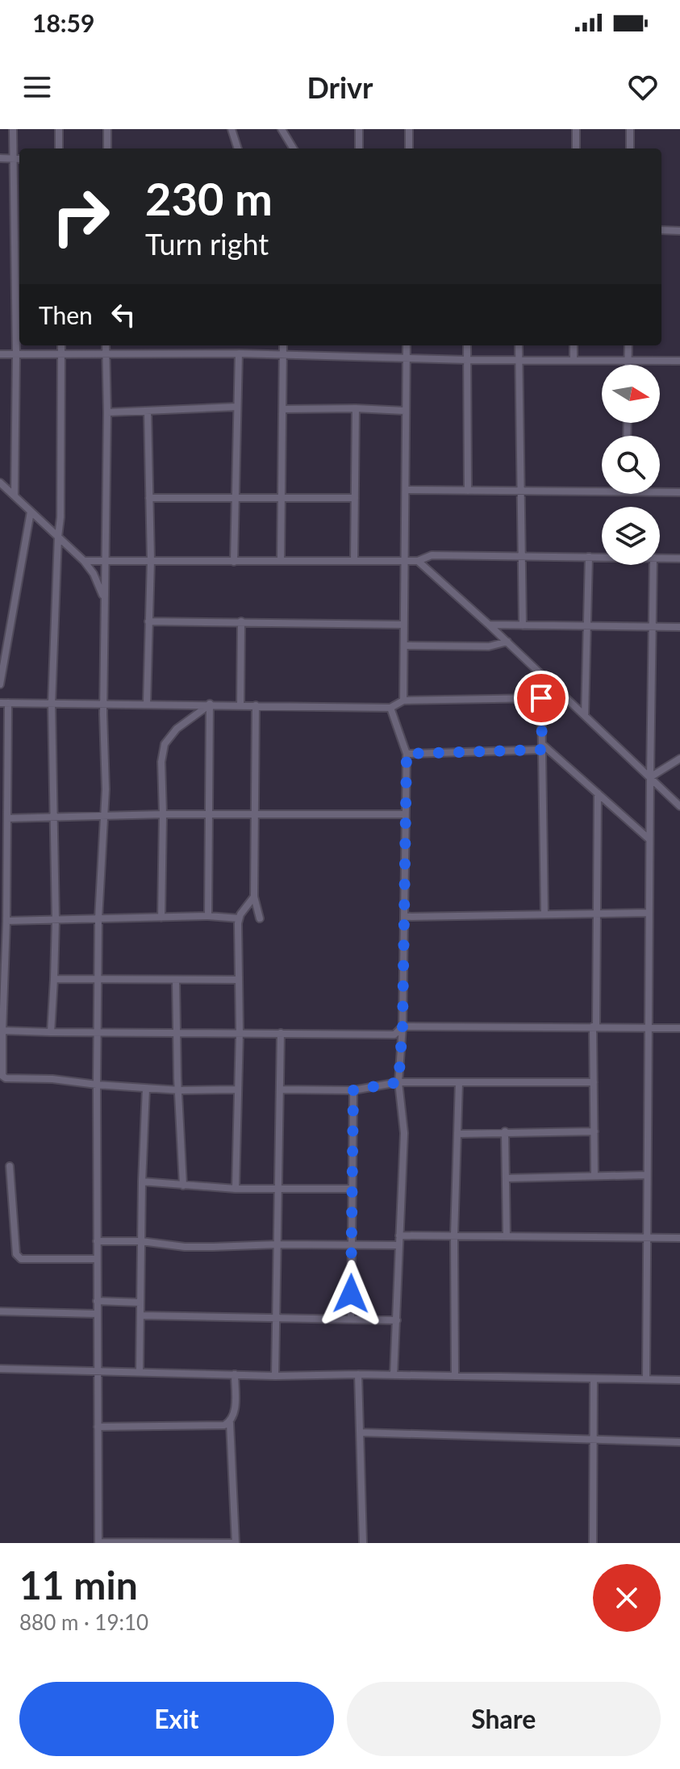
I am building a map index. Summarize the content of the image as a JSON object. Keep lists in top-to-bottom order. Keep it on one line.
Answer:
{"north":"right","page":{"status":"18:59","header":"Drivr","turn":["230 m","Turn right"],"then":"Then","heading":["11 min","880 m · 19:10"],"buttons":["Exit","Share"]}}
